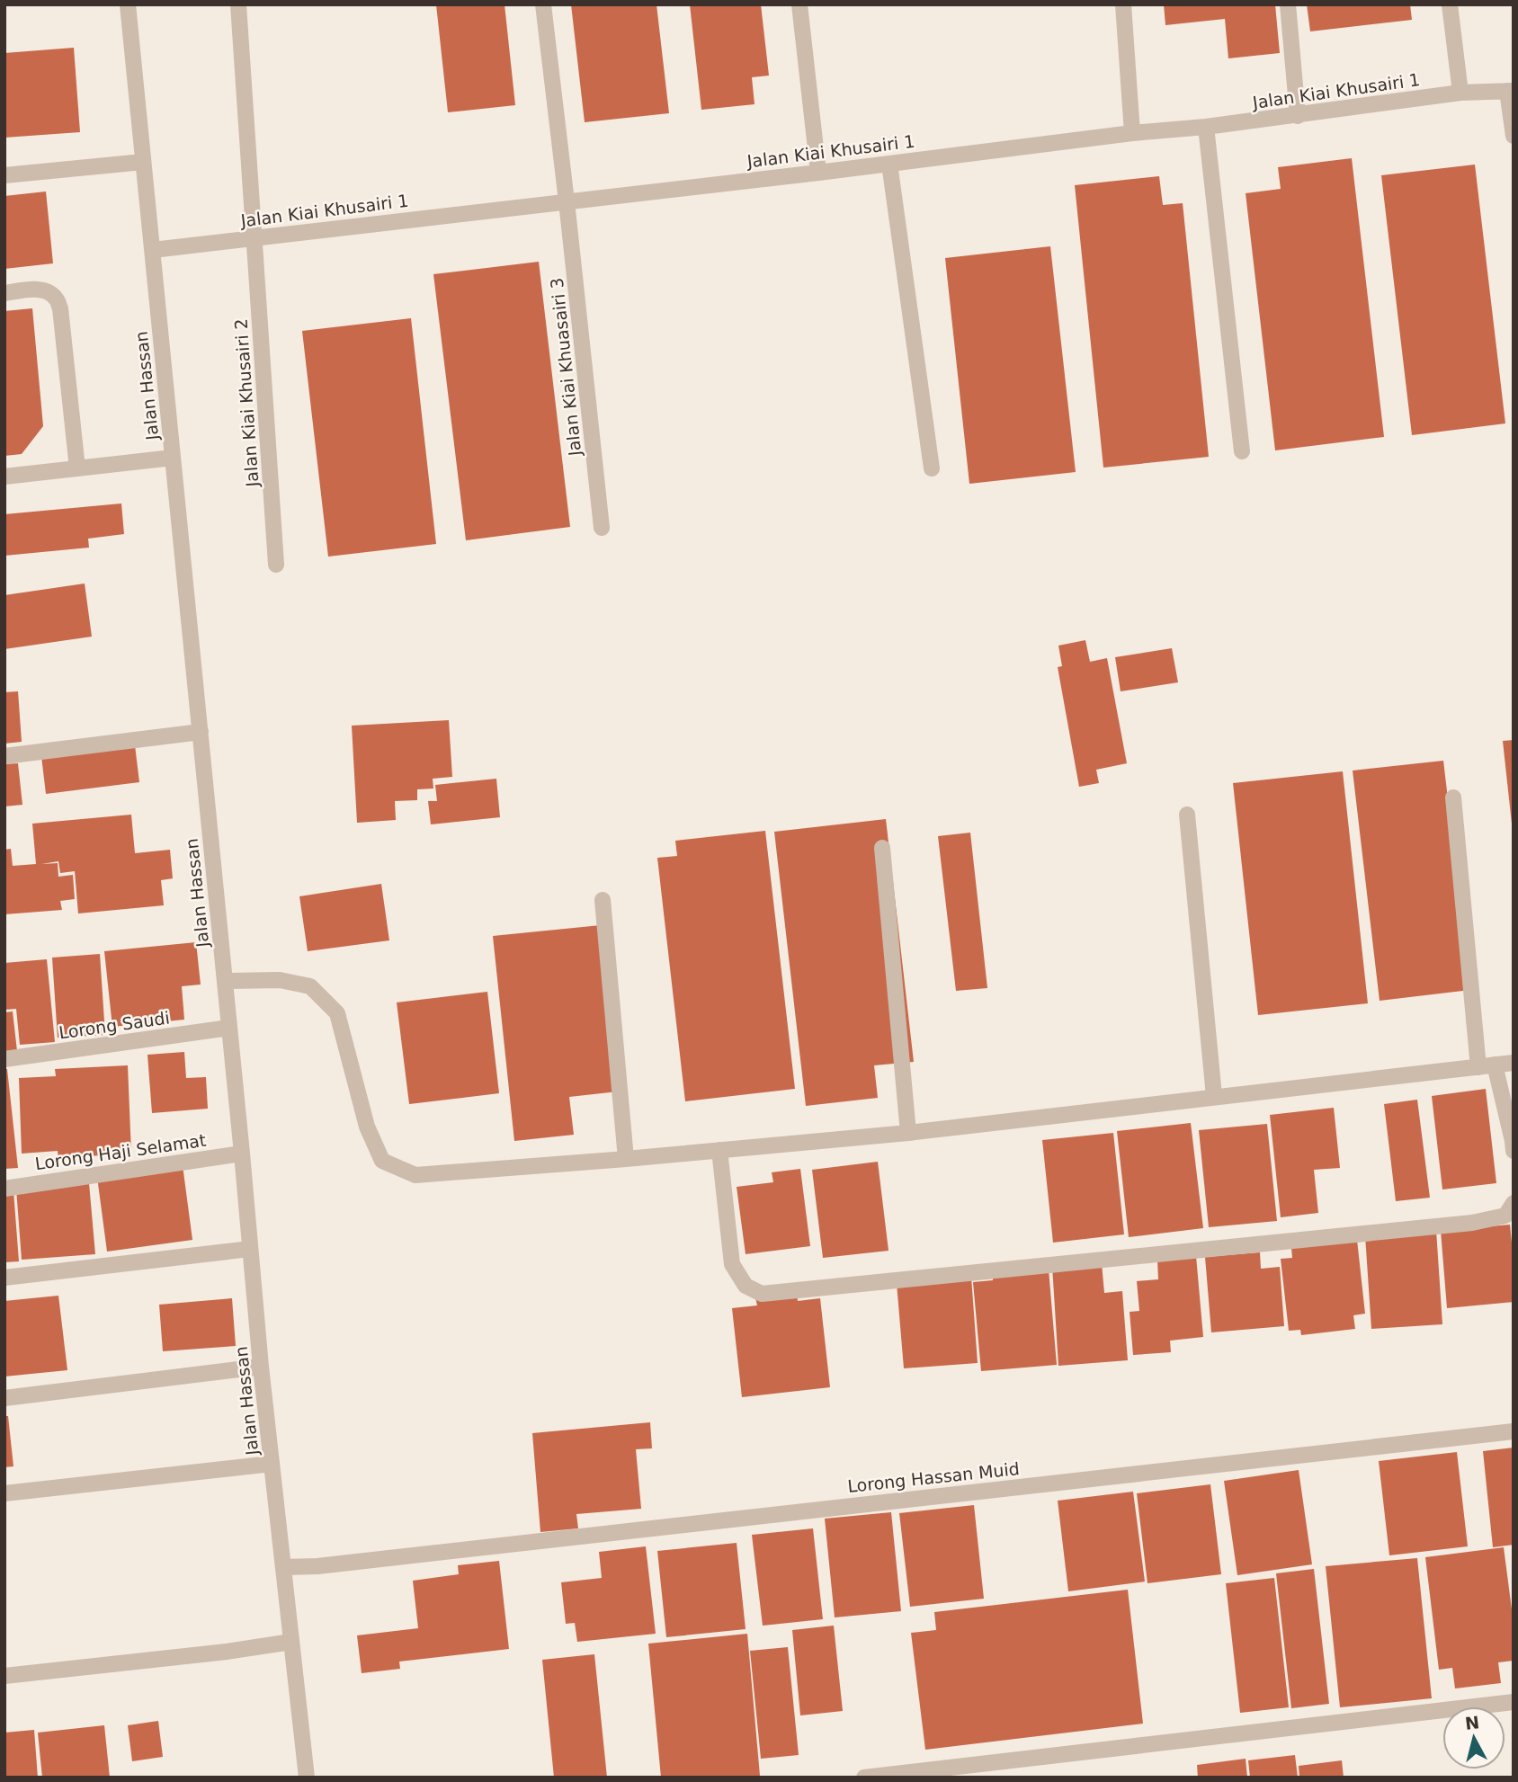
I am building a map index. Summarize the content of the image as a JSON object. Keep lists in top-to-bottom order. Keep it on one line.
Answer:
{"streets":{"street":["Jalan Kiai Khusairi 1","Jalan Kiai Khuasairi 3","Jalan Hassan","Jalan Kiai Khusairi 2","Lorong Saudi","Lorong Haji Selamat","Lorong Hassan Muid"]},"crossings":[["Jalan Kiai Khusairi 1","Jalan Kiai Khuasairi 3"],["Jalan Kiai Khusairi 1","Jalan Hassan"],["Jalan Kiai Khusairi 1","Jalan Kiai Khusairi 2"],["Jalan Hassan","Lorong Saudi"],["Jalan Hassan","Lorong Haji Selamat"],["Jalan Hassan","Lorong Hassan Muid"]],"north":"top"}
